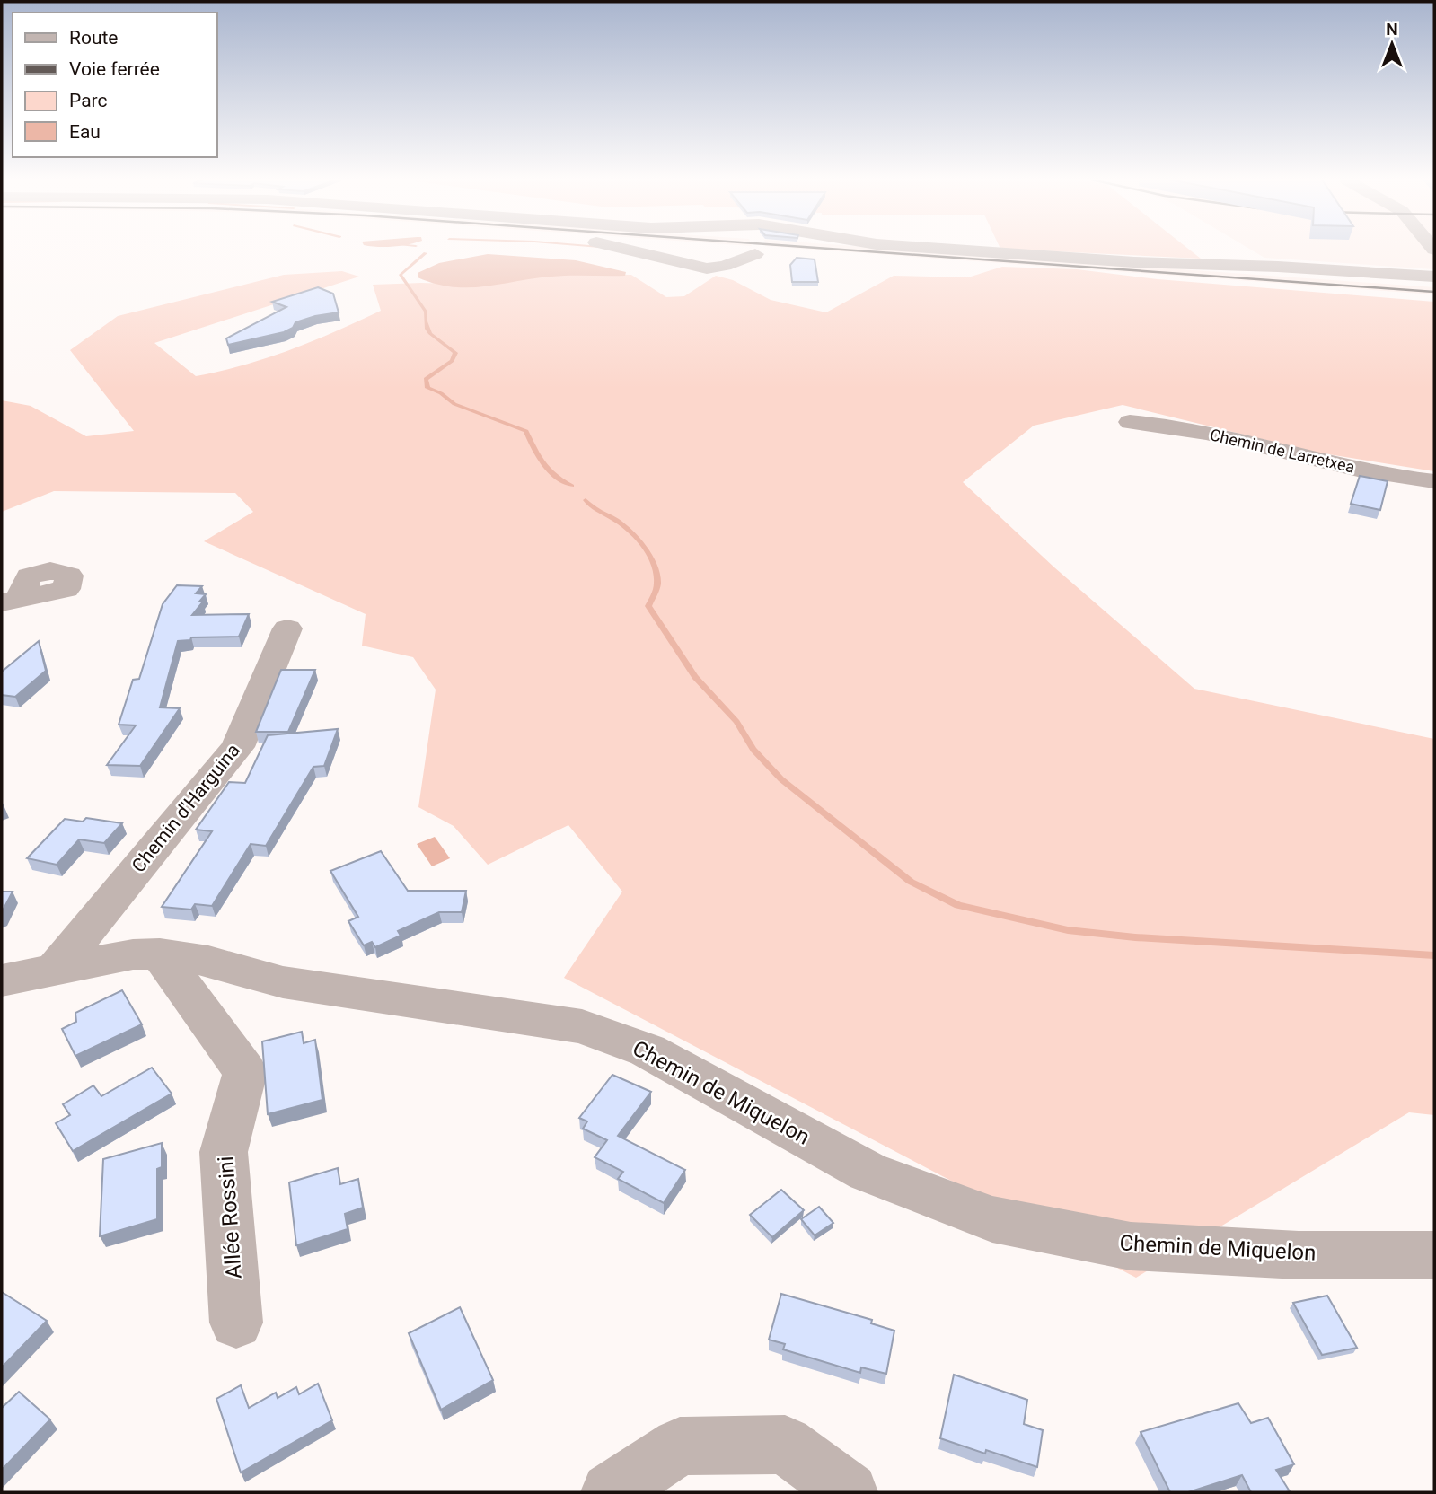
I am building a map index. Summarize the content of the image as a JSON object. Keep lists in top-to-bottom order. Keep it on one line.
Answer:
{"streets":{"street":["Chemin de Larretxea","Chemin d'Harguina","Chemin de Miquelon","Allée Rossini"]},"crossings":[["Chemin d'Harguina","Chemin de Miquelon"],["Chemin de Miquelon","Allée Rossini"]],"legend":["Route","Voie ferrée","Parc","Eau"],"north":"top"}
